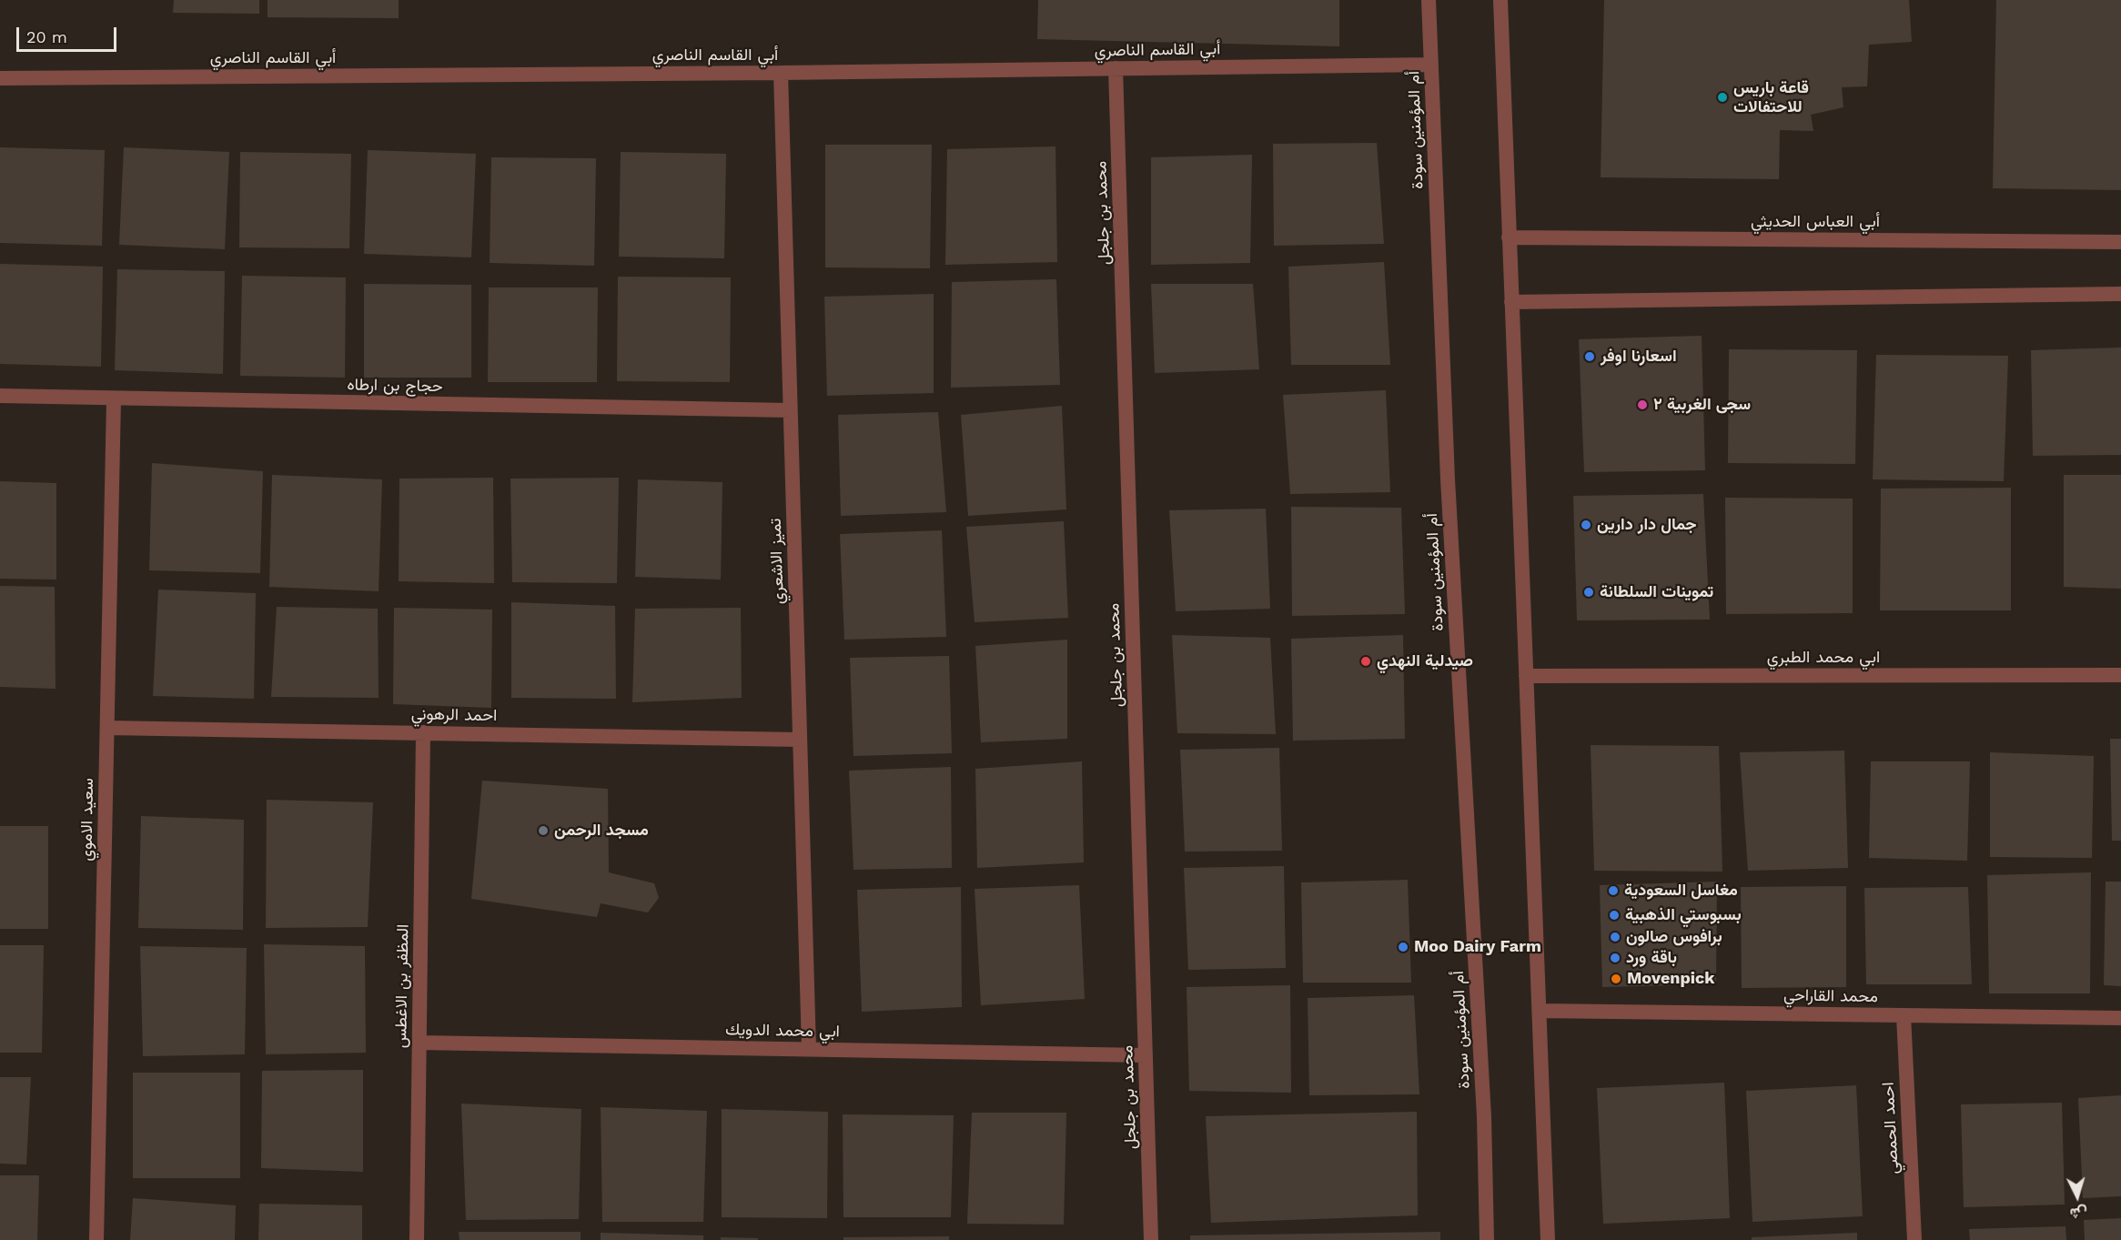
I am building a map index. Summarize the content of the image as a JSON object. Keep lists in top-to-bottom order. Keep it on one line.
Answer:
{"streets":{"street":["أبي القاسم الناصري","أم المؤمنين سودة","محمد بن جلجل","أبي العباس الحديثي","حجاج بن ارطاه","تميز الاشعري","ابي محمد الطبري","احمد الرهوني","سعيد الاموي","المظفر بن الاغطس","محمد القاراحي","ابي محمد الدويك","احمد الحمصي"]},"crossings":[["أبي القاسم الناصري","أم المؤمنين سودة"],["أبي القاسم الناصري","محمد بن جلجل"],["أبي القاسم الناصري","تميز الاشعري"],["محمد بن جلجل","ابي محمد الدويك"],["حجاج بن ارطاه","تميز الاشعري"],["حجاج بن ارطاه","سعيد الاموي"],["تميز الاشعري","احمد الرهوني"],["تميز الاشعري","ابي محمد الدويك"],["احمد الرهوني","سعيد الاموي"],["احمد الرهوني","المظفر بن الاغطس"],["المظفر بن الاغطس","ابي محمد الدويك"],["محمد القاراحي","احمد الحمصي"]],"places":["قاعة باريس للاحتفالات","اسعارنا اوفر","سجى الغربية ٢","جمال دار دارين","تموينات السلطانة","صيدلية النهدي","مسجد الرحمن","مغاسل السعودية","بسبوستي الذهبية","برافوس صالون","Moo Dairy Farm","باقة ورد","Movenpick"],"scale_bar":"20 m","north":"bottom"}
